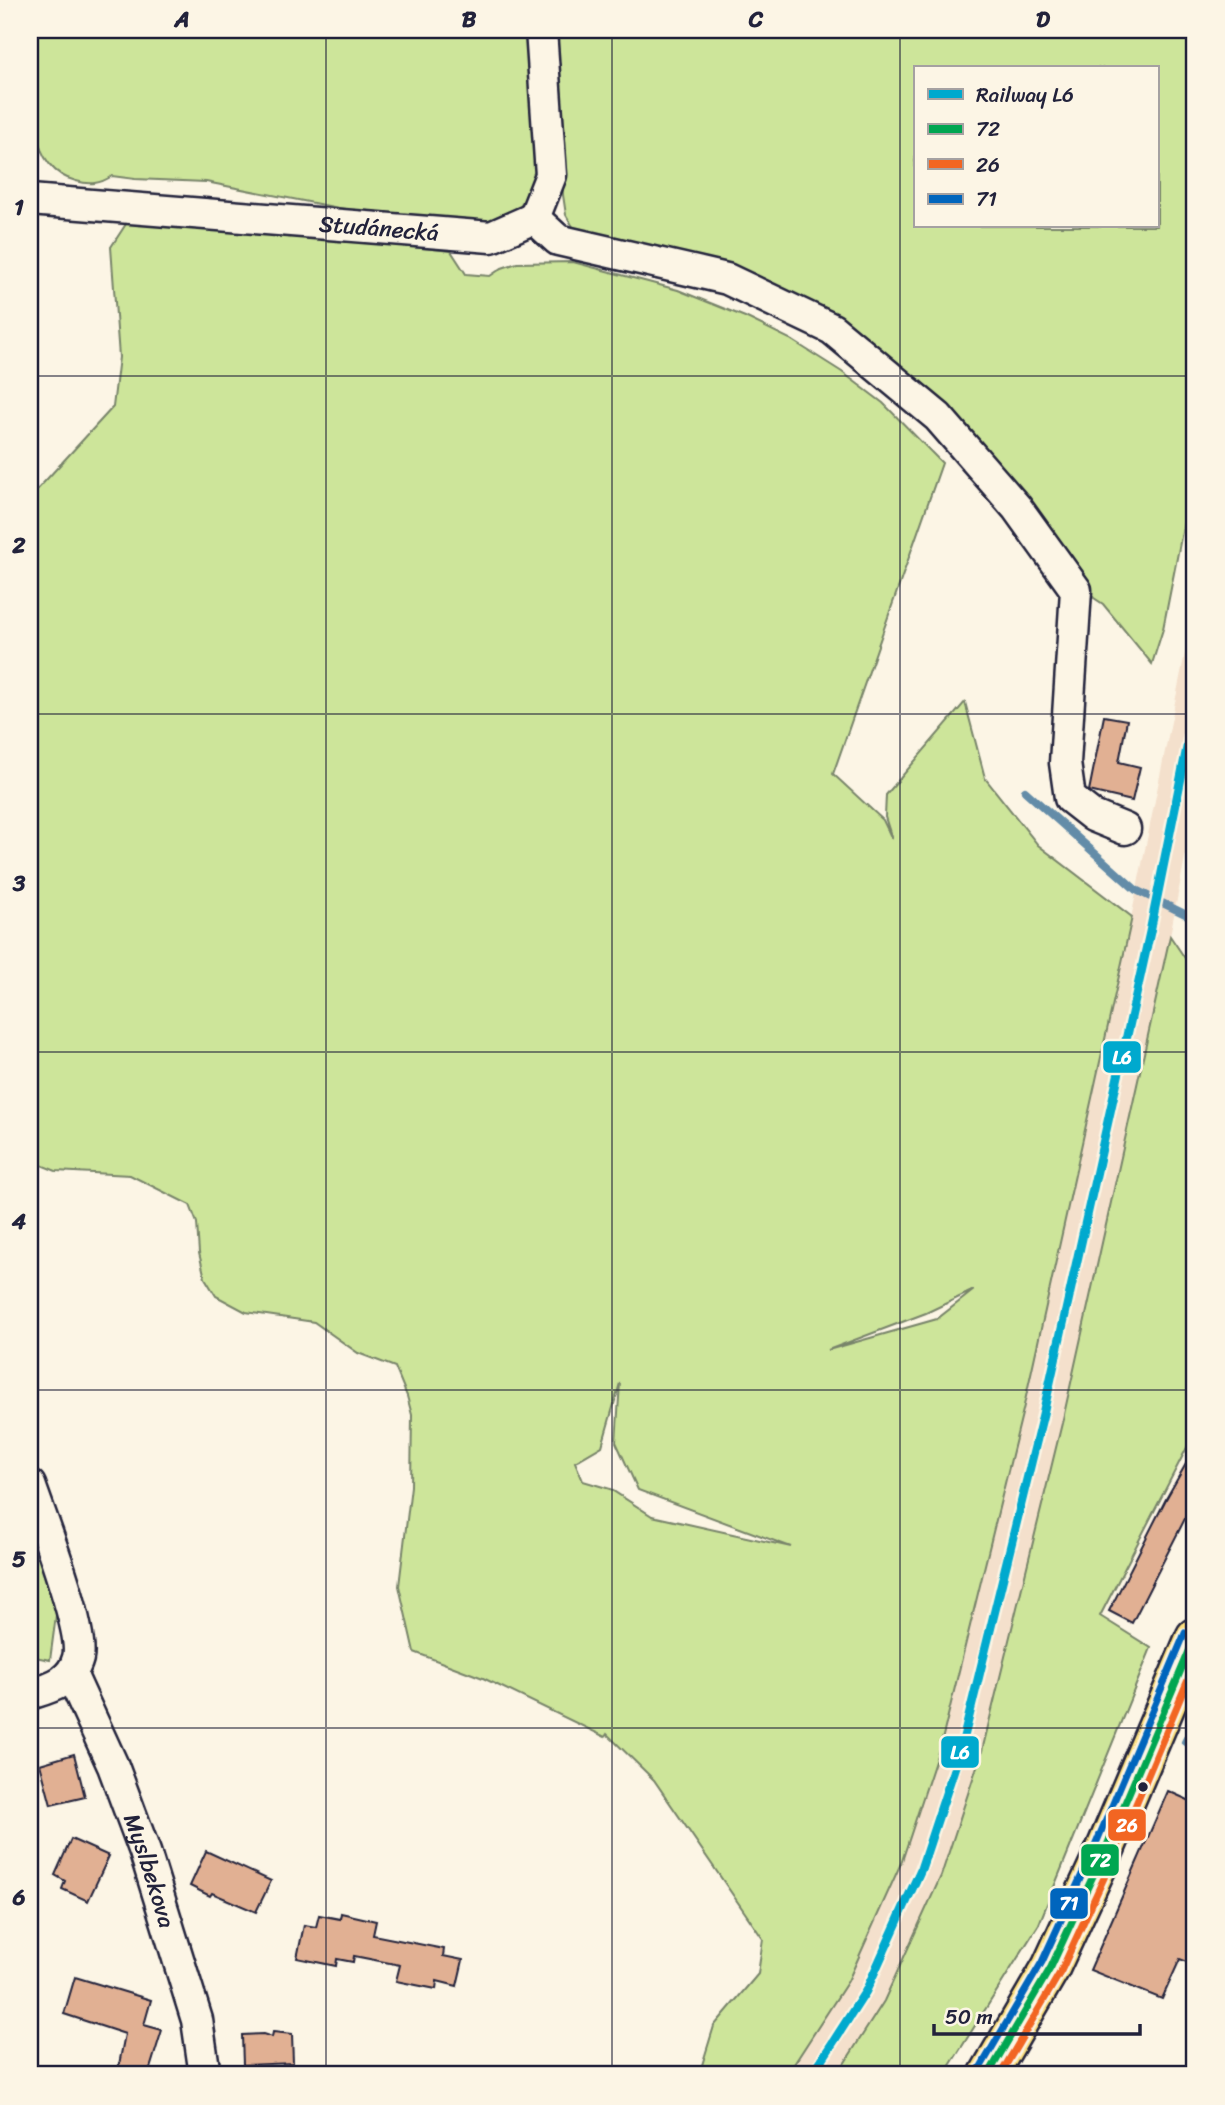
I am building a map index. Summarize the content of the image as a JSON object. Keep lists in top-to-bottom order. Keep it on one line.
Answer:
{"streets":{"street":["Studánecká","Myslbekova"]},"lines":["rail line L6","transit line 71","transit line 72","transit line 26"],"legend":["Railway L6","72","26","71"],"scale_bar":"50 m","grid":{"columns":["A","B","C","D"],"rows":["1","2","3","4","5","6"]}}
